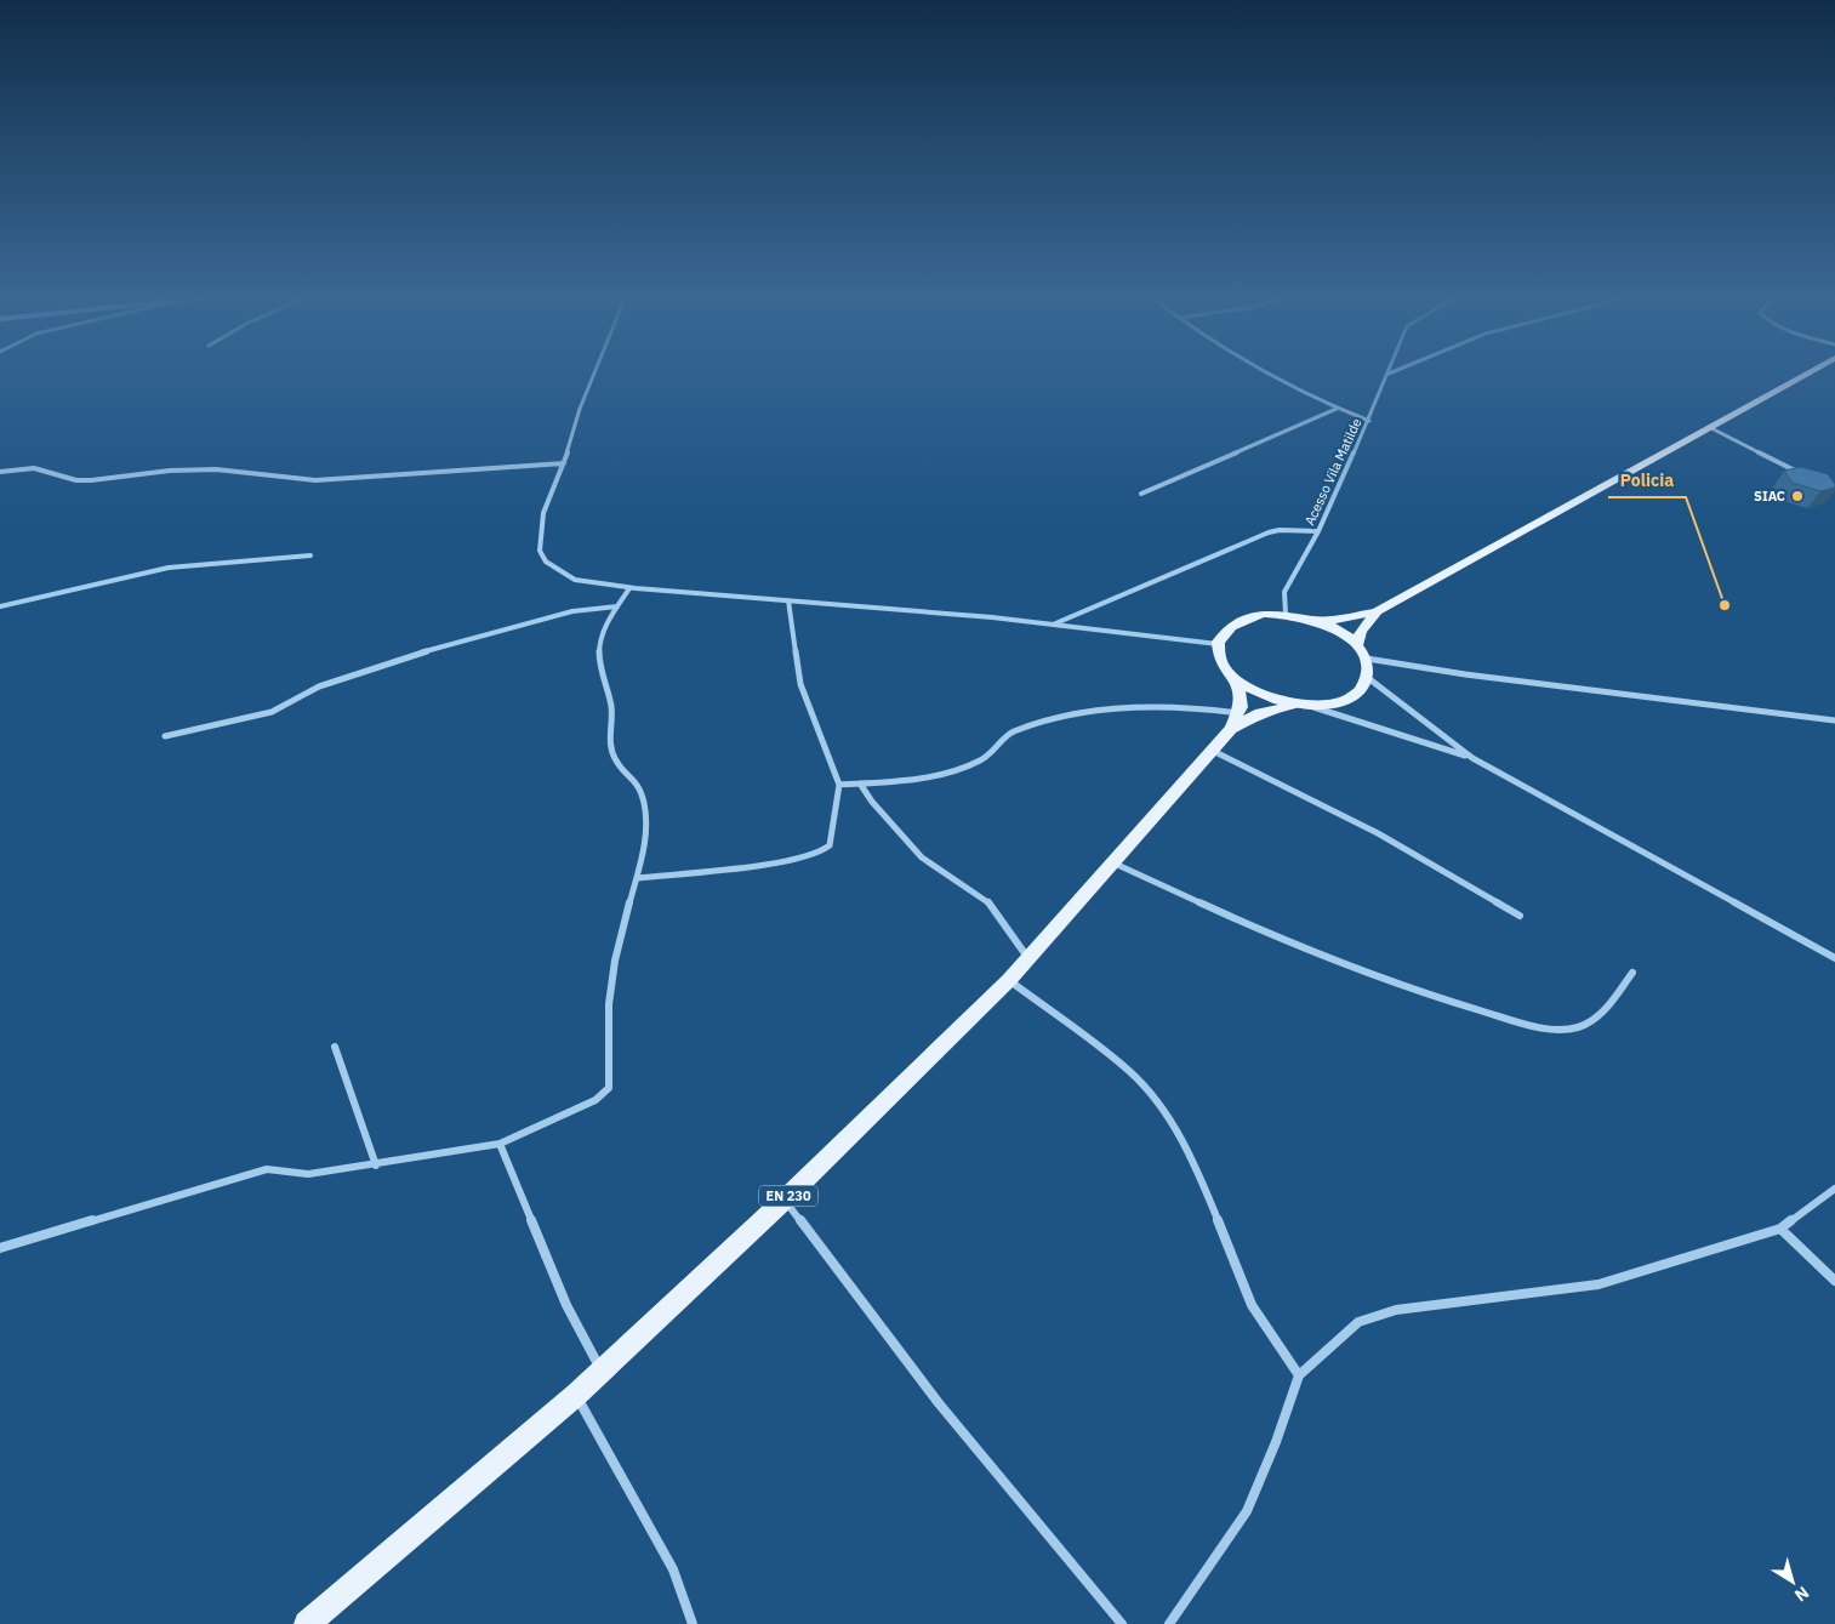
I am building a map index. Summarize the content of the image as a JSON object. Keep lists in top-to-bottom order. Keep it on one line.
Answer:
{"streets":{"main road":["EN 230"],"street":["Acesso Vila Matilde"]},"crossings":[["Acesso Vila Matilde","EN 230"]],"places":["SIAC","Policia"],"north":"bottom right"}
